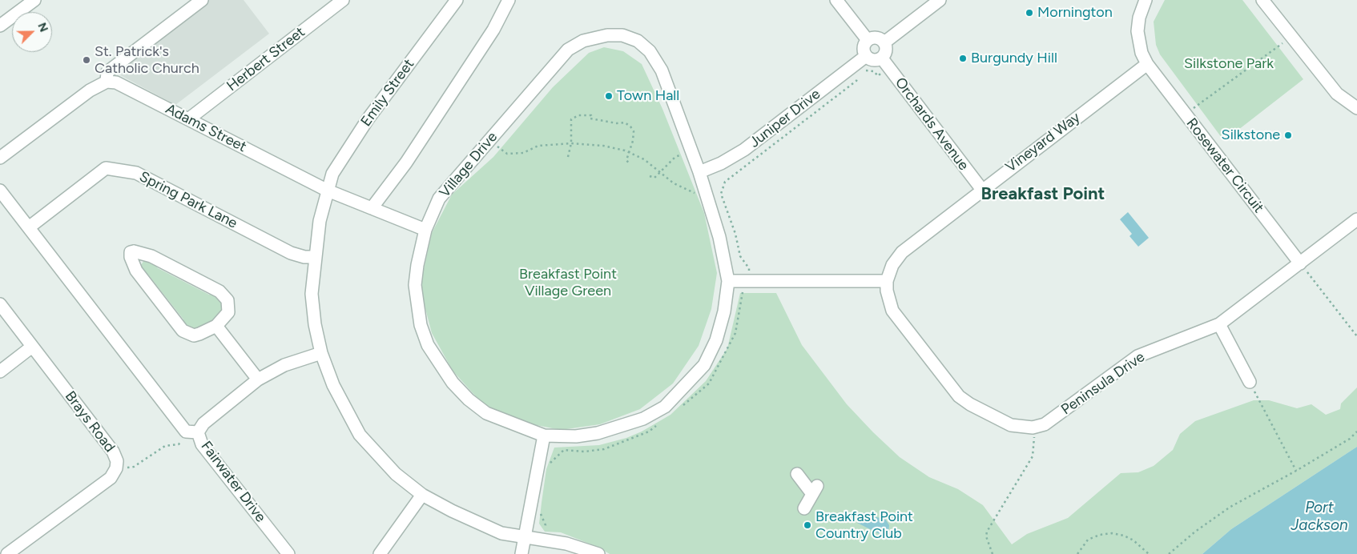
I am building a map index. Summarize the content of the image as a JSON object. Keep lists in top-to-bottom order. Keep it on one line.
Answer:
{"streets":{"street":["Herbert Street","Emily Street","Juniper Drive","Orchards Avenue","Adams Street","Vineyard Way","Village Drive","Rosewater Circuit","Spring Park Lane","Peninsula Drive","Brays Road","Fairwater Drive"]},"crossings":[["Herbert Street","Adams Street"],["Emily Street","Adams Street"],["Emily Street","Spring Park Lane"],["Emily Street","Fairwater Drive"],["Juniper Drive","Orchards Avenue"],["Juniper Drive","Village Drive"],["Orchards Avenue","Vineyard Way"],["Adams Street","Village Drive"],["Vineyard Way","Rosewater Circuit"],["Vineyard Way","Peninsula Drive"],["Rosewater Circuit","Peninsula Drive"]],"districts":["Breakfast Point"],"water":["Port Jackson"],"parks":["Silkstone Park","Breakfast Point Village Green"],"places":["Mornington","Burgundy Hill","St. Patrick's Catholic Church","Town Hall","Silkstone","Breakfast Point Country Club"],"north":"top right"}
